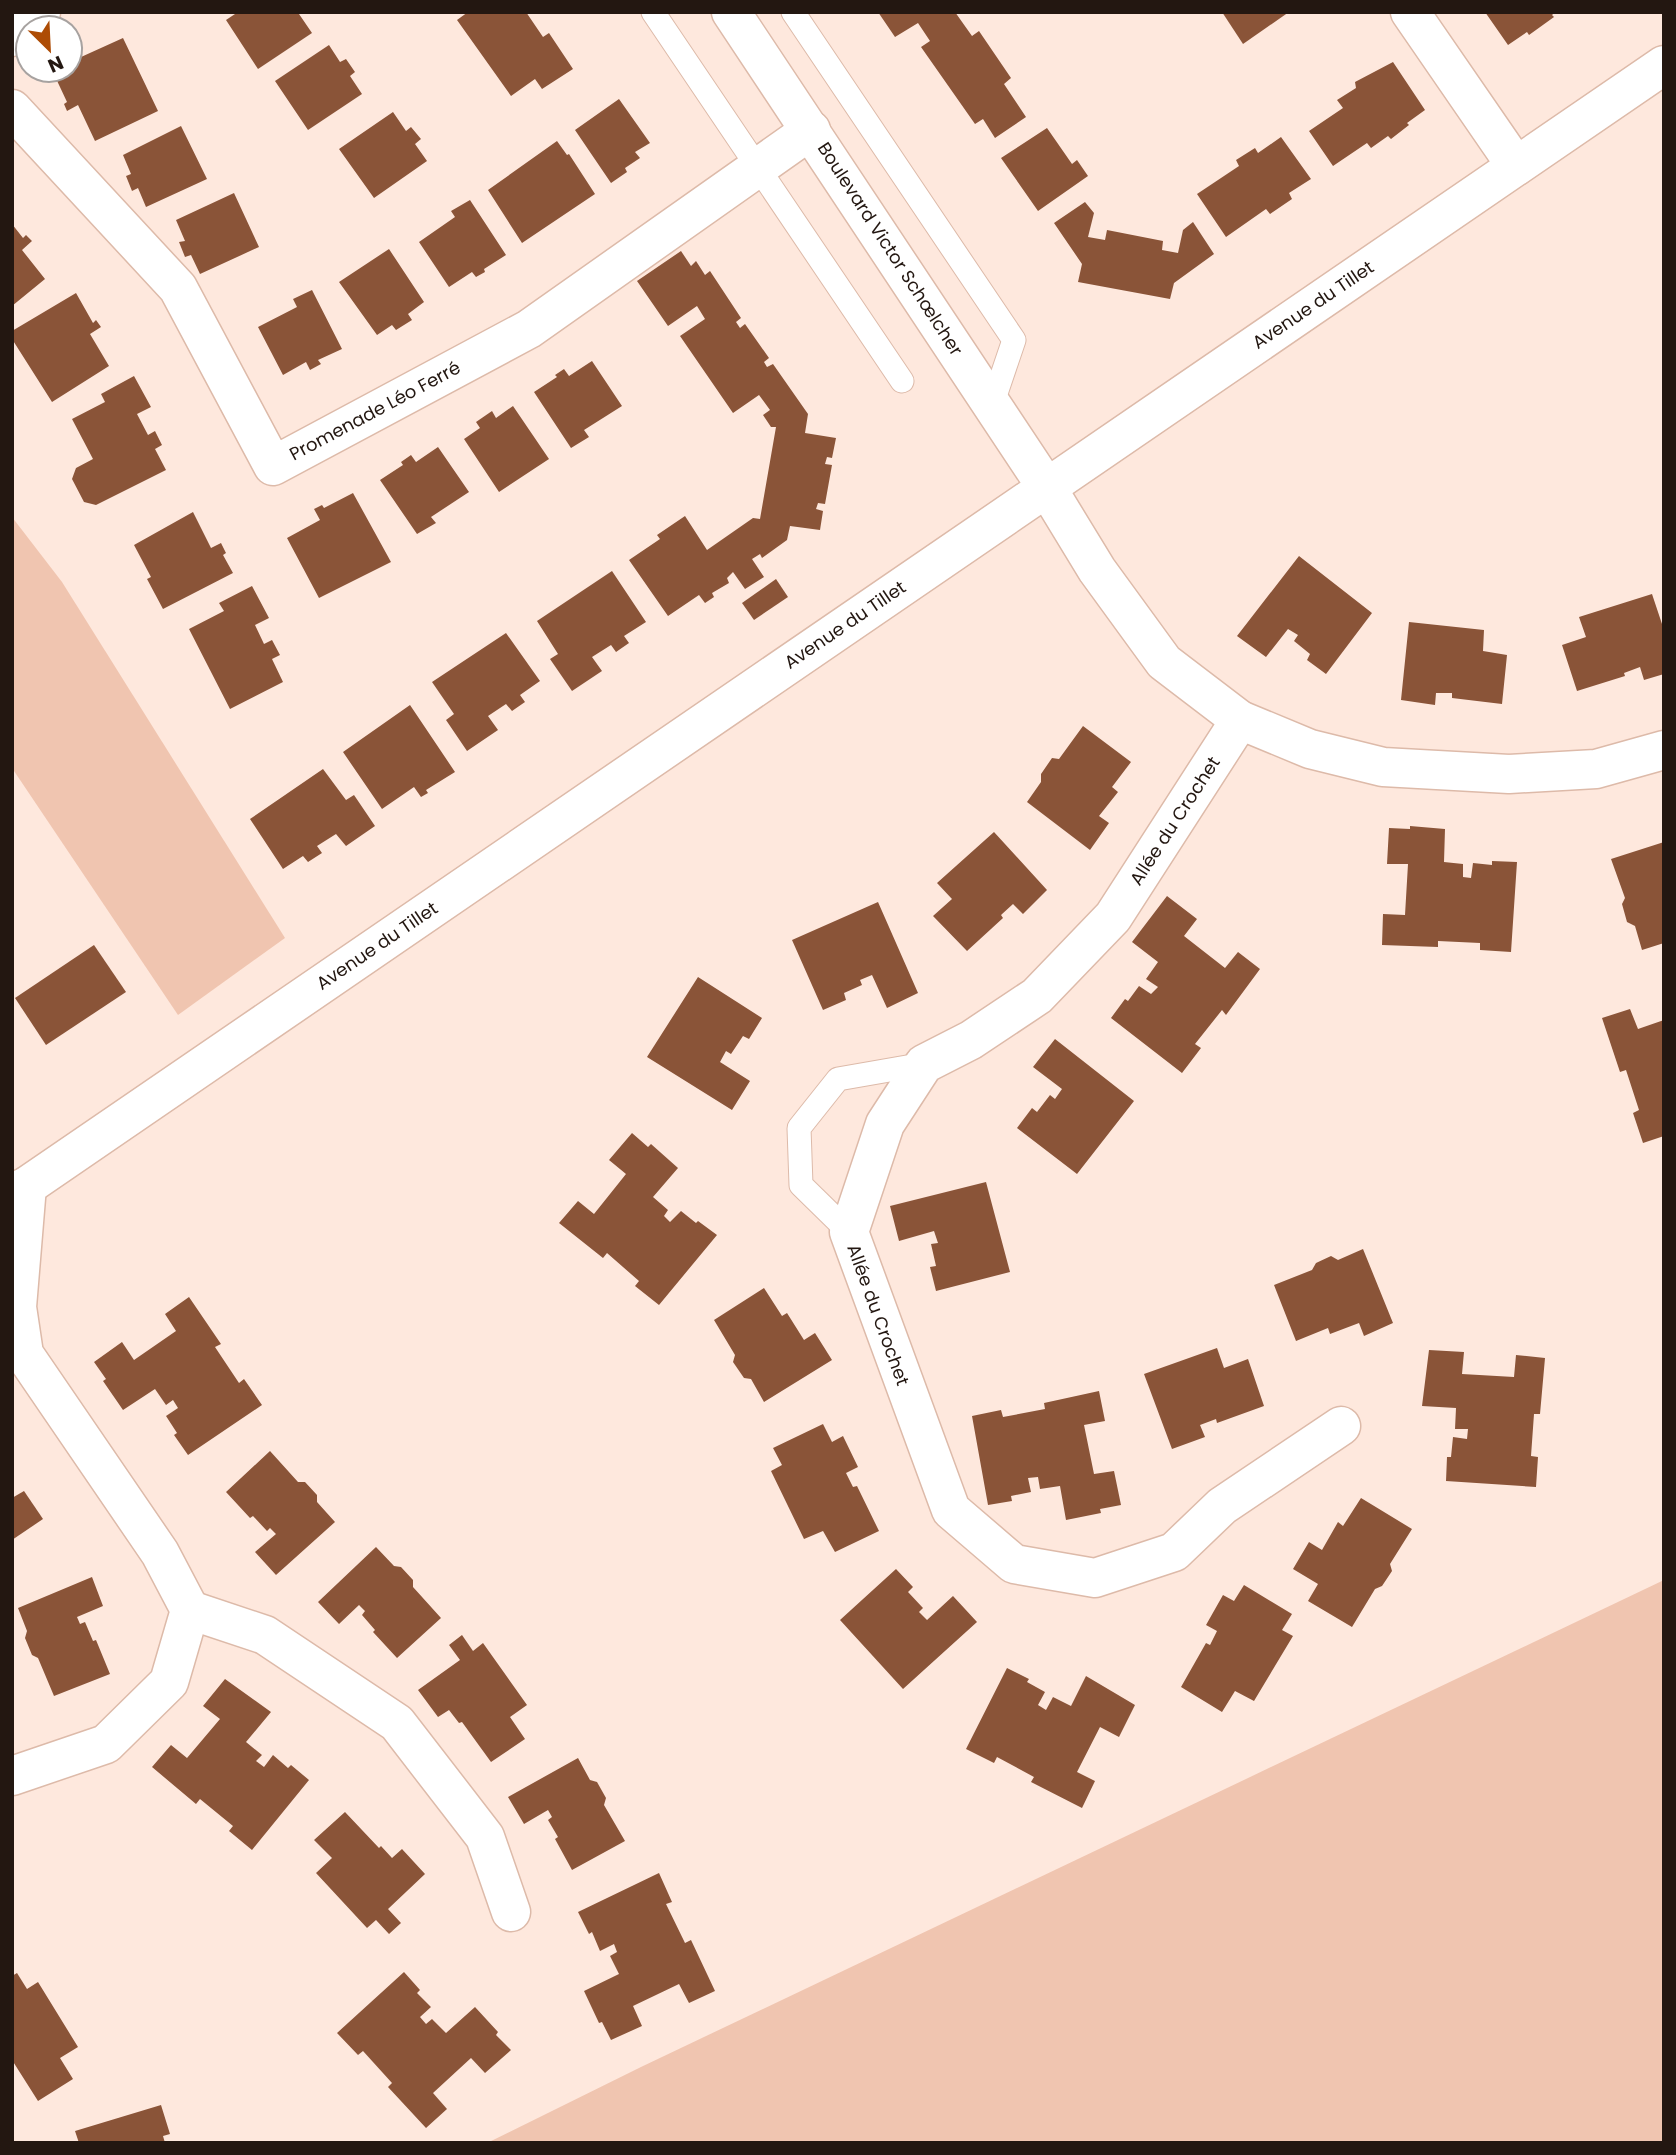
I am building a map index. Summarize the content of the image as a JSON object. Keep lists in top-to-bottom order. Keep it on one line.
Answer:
{"streets":{"street":["Boulevard Victor Schœlcher","Avenue du Tillet","Promenade Léo Ferré","Allée du Crochet"]},"crossings":[["Boulevard Victor Schœlcher","Avenue du Tillet"],["Boulevard Victor Schœlcher","Promenade Léo Ferré"],["Boulevard Victor Schœlcher","Allée du Crochet"]],"north":"bottom right"}
